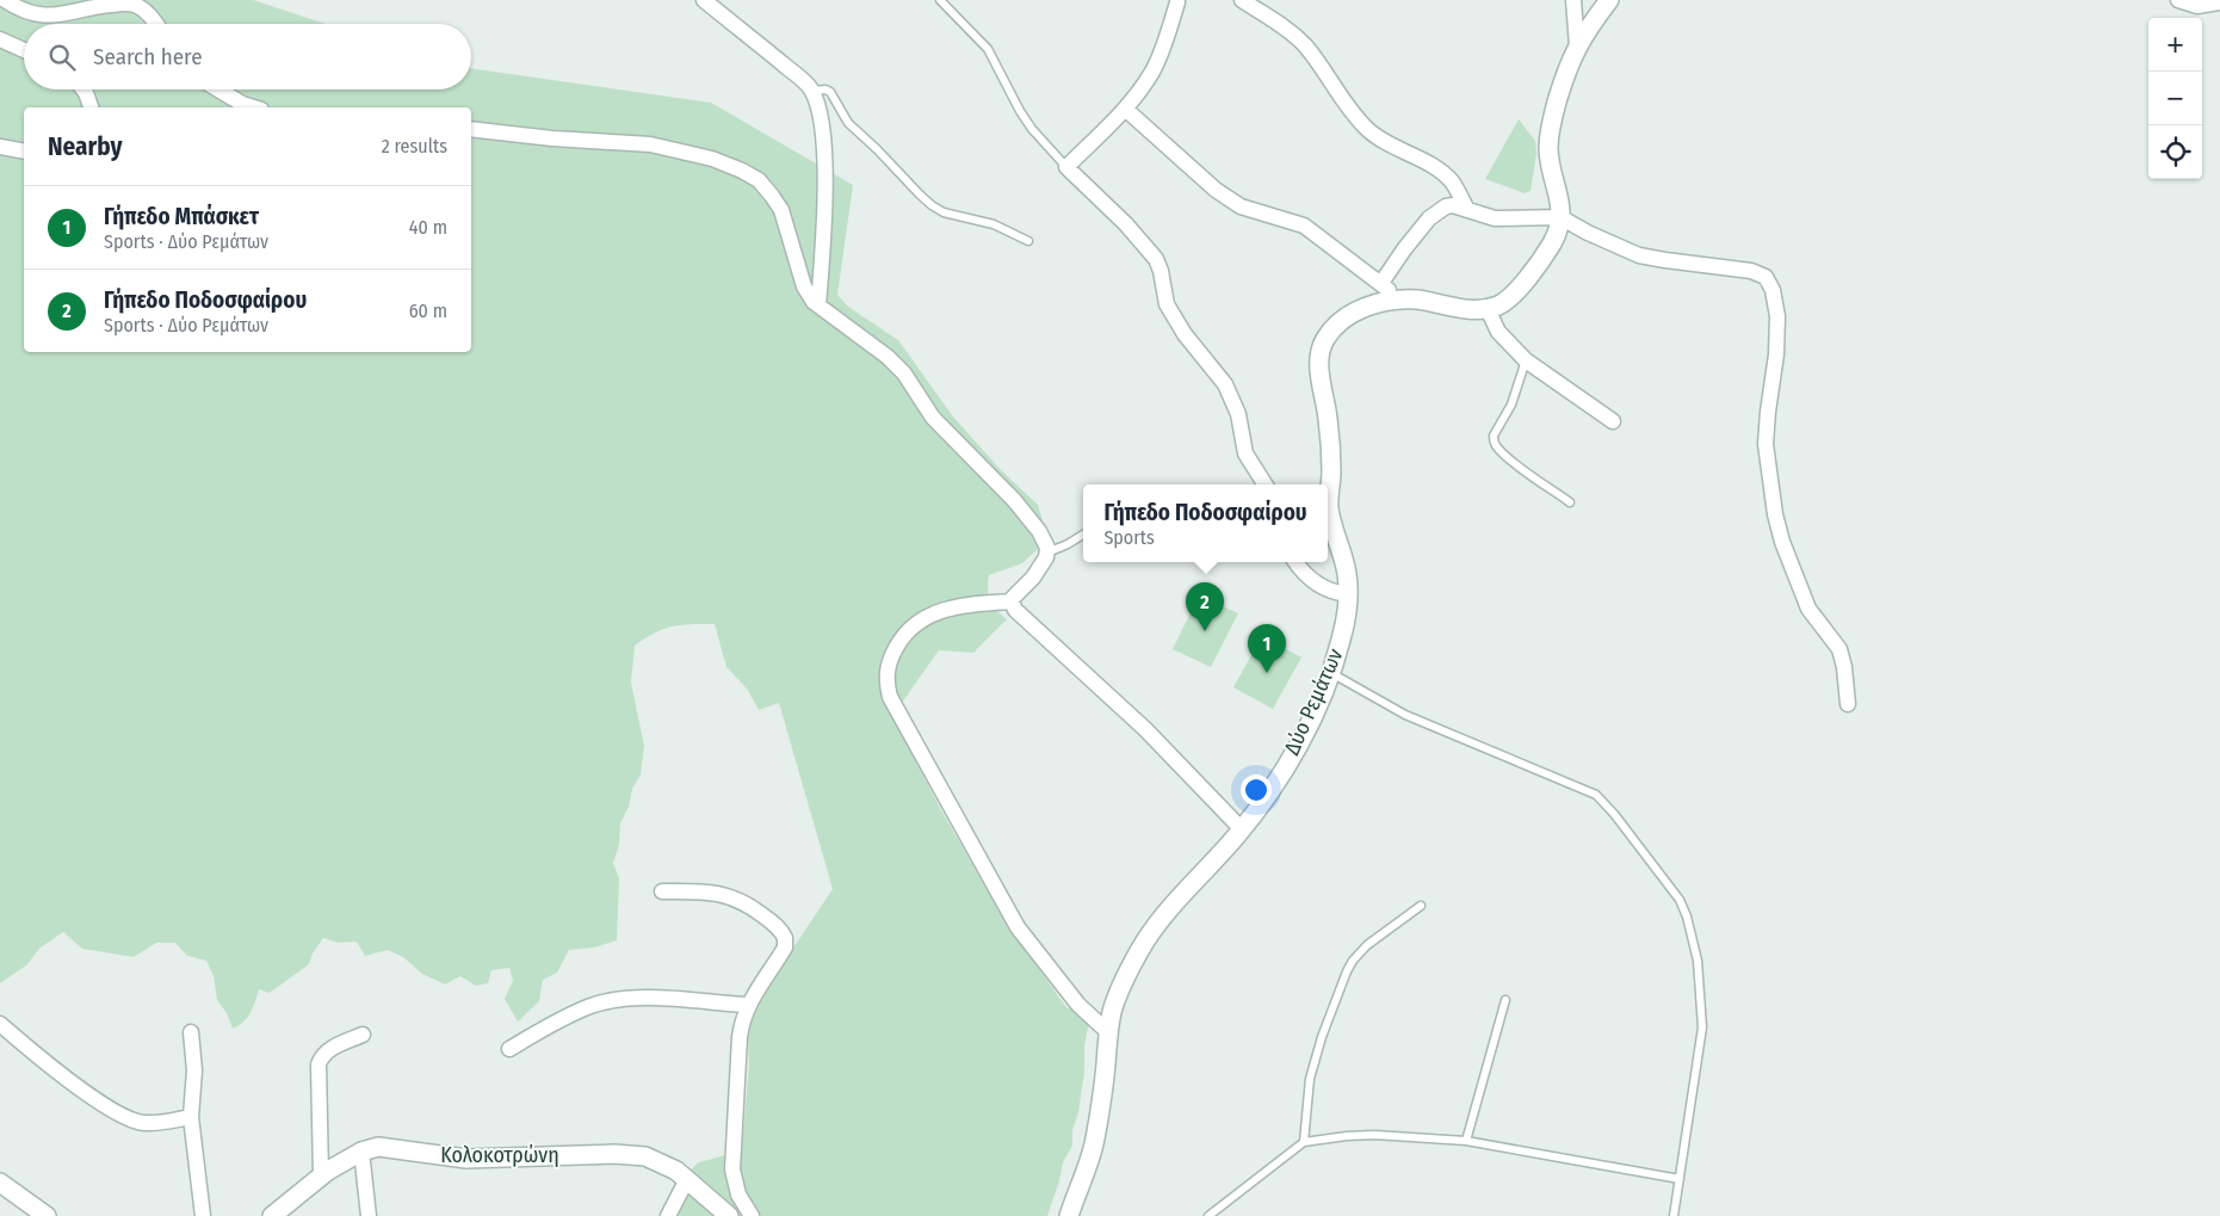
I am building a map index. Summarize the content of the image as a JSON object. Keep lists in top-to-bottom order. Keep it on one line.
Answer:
{"streets":{"street":["Δύο Ρεμάτων","Κολοκοτρώνη"]},"page":{"map_buttons":["+","−"],"search":"Search here","heading":["Nearby","2 results"],"list":[{"mark":"1","name":"Γήπεδο Μπάσκετ","note":"Sports · Δύο Ρεμάτων","value":"40 m"},{"mark":"2","name":"Γήπεδο Ποδοσφαίρου","note":"Sports · Δύο Ρεμάτων","value":"60 m"}],"popup":["Γήπεδο Ποδοσφαίρου","Sports"],"pins":["2","1"]}}
